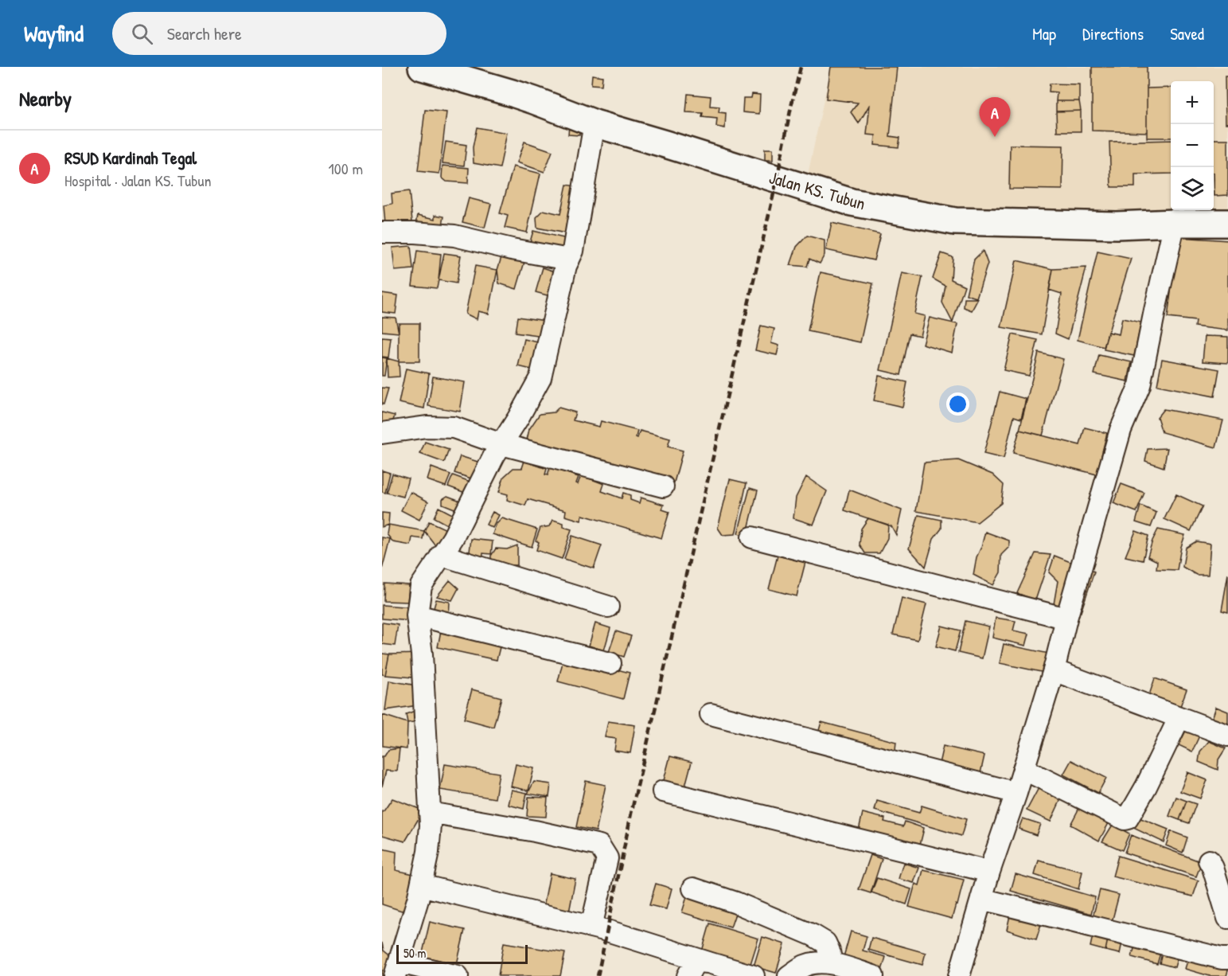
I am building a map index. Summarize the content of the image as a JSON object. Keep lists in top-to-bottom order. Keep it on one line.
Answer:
{"streets":{"main road":["Jalan KS. Tubun"]},"scale_bar":"50 m","page":{"header":"Wayfind","search":"Search here","nav":["Map","Directions","Saved"],"heading":"Nearby","map_buttons":["+","−"],"pins":"A","list":[{"mark":"A","name":"RSUD Kardinah Tegal","note":"Hospital · Jalan KS. Tubun","value":"100 m"}],"scale":"50 m"}}
